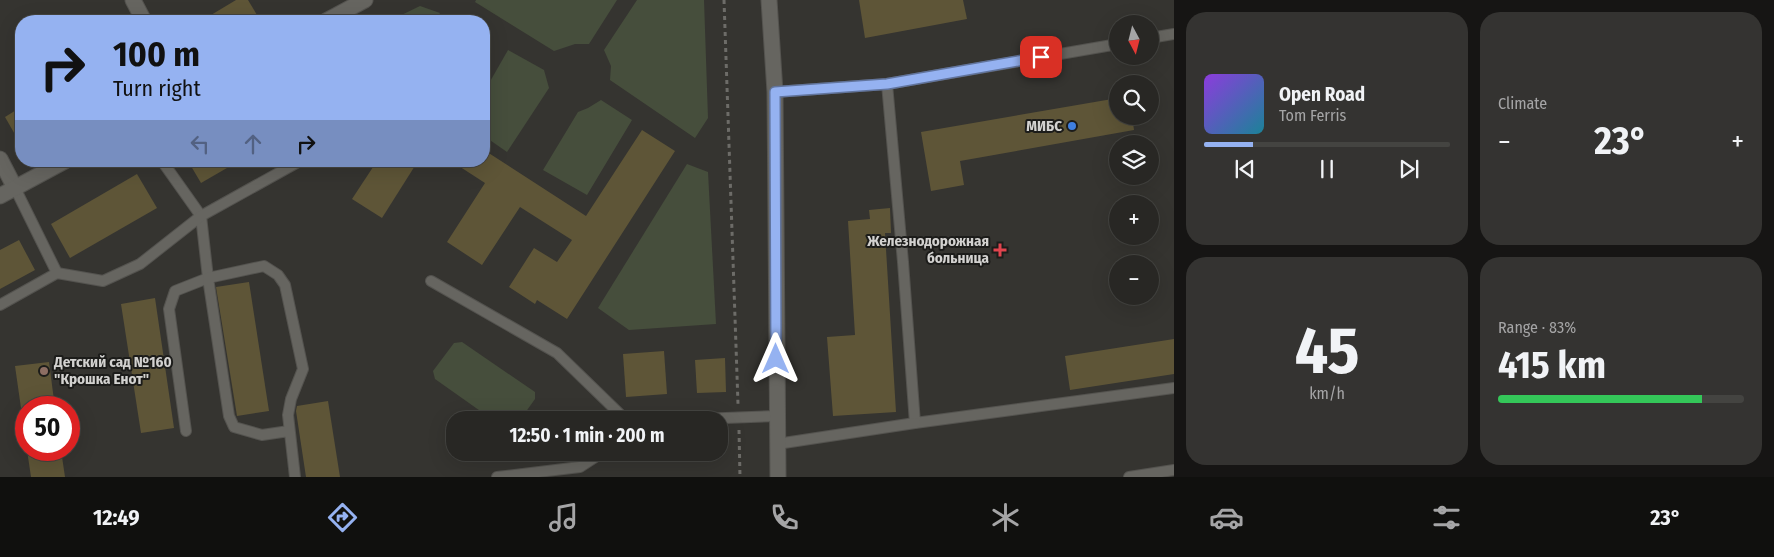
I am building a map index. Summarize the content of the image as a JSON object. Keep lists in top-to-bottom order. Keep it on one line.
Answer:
{"places":{"other":["МИБС","Детский сад №160 \"Крошка Енот\""],"health":["Железнодорожная больница"]},"north":"bottom","page":{"tile":["Climate",["45","km/h"],["Range · 83%","415 km"]],"map_buttons":["+","−"],"turn":["100 m","Turn right"],"song":["Open Road","Tom Ferris"],"heat":["−","23°","+"],"limit":"50","trip":"12:50 · 1 min · 200 m","tabs":["12:49","23°"]}}
